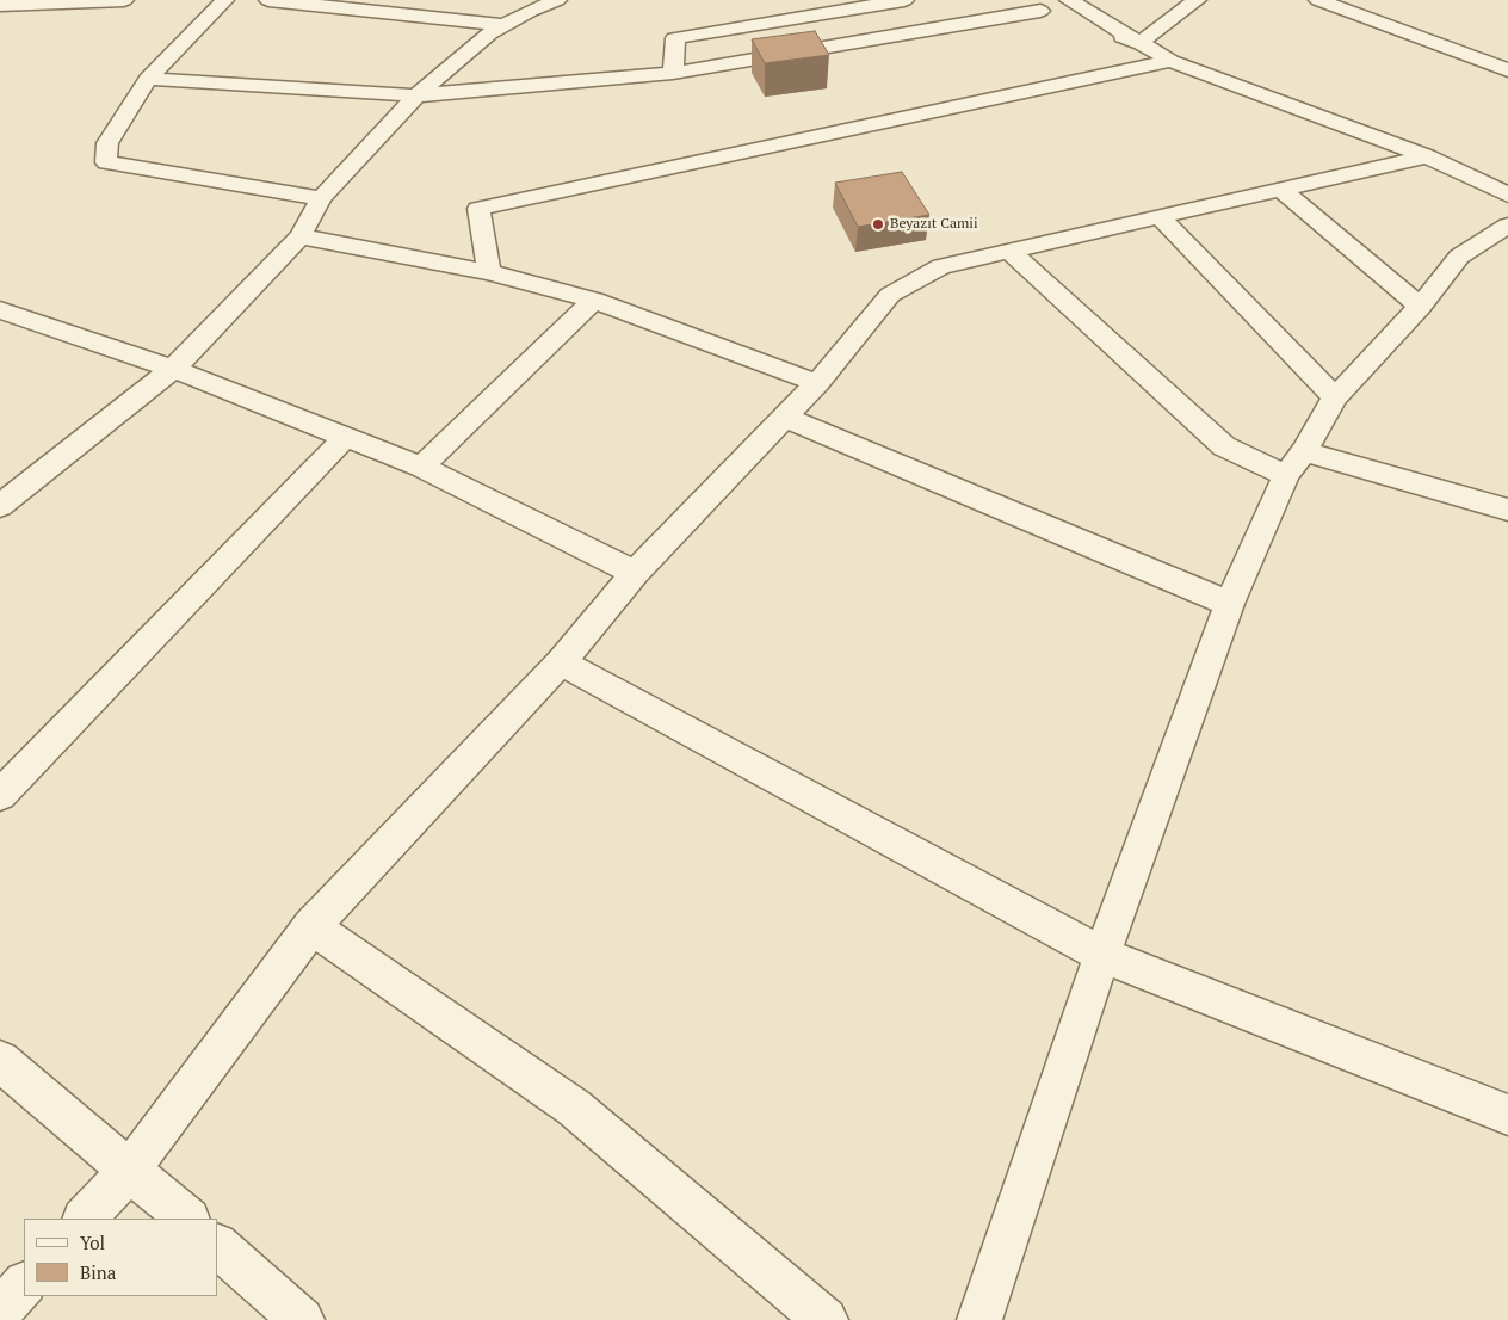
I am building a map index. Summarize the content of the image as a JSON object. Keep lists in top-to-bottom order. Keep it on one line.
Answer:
{"places":["Beyazıt Camii"],"legend":["Yol","Bina"]}
